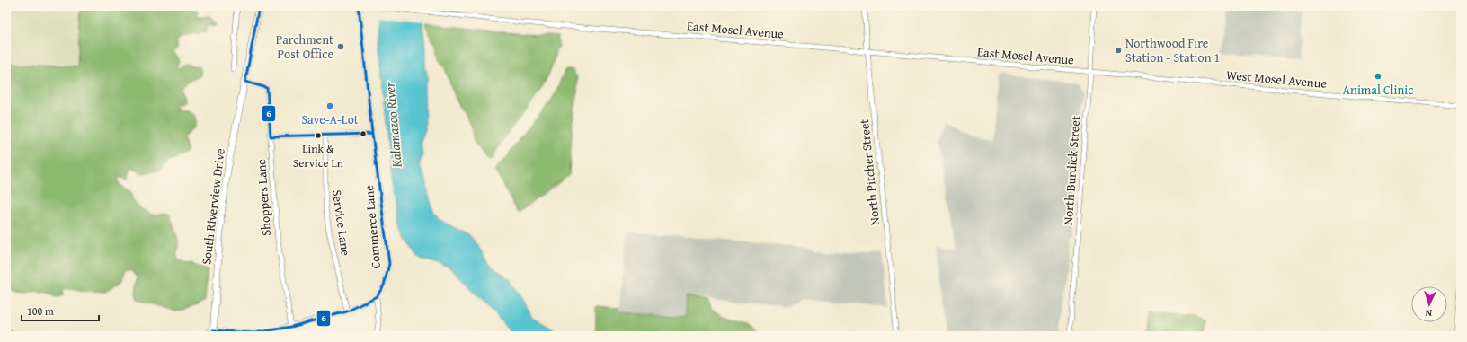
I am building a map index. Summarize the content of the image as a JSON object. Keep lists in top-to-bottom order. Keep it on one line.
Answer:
{"streets":{"street":["East Mosel Avenue","West Mosel Avenue","North Burdick Street","North Pitcher Street","Shoppers Lane","South Riverview Drive","Service Lane","Commerce Lane"]},"crossings":[["East Mosel Avenue","West Mosel Avenue"],["East Mosel Avenue","North Burdick Street"],["East Mosel Avenue","North Pitcher Street"],["West Mosel Avenue","North Burdick Street"],["Shoppers Lane","South Riverview Drive"]],"water":["Kalamazoo River"],"places":["Parchment Post Office","Northwood Fire Station - Station 1","Animal Clinic","Save-A-Lot","Link & Service Ln"],"lines":["transit line 6"],"scale_bar":"100 m","north":"bottom"}
